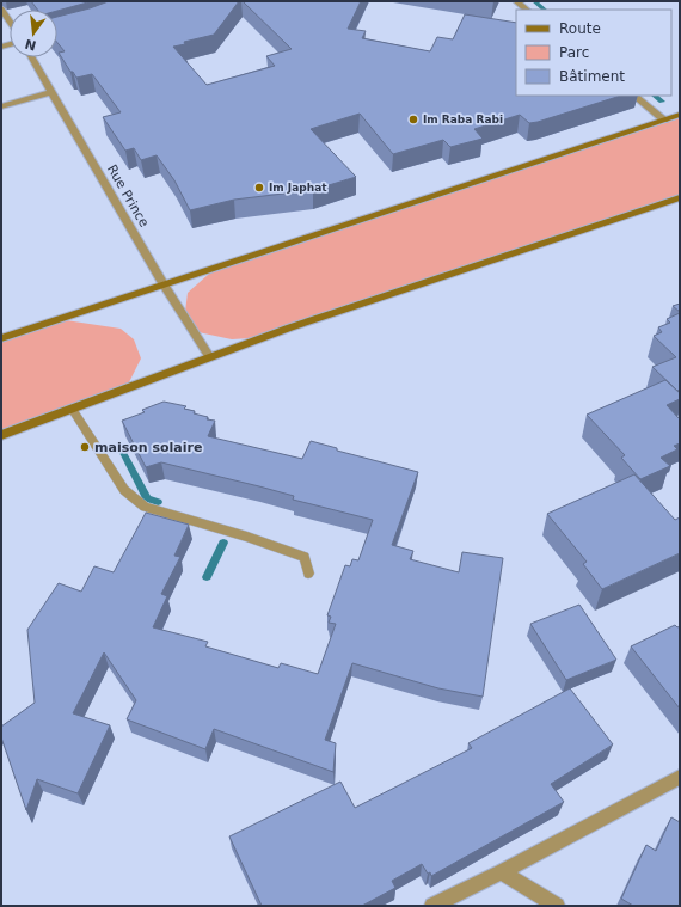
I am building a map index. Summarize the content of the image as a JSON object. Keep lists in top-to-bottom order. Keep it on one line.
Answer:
{"streets":{"street":["Rue Prince"]},"places":["Im Raba Rabi","Im Japhat","maison solaire"],"legend":["Route","Parc","Bâtiment"],"north":"bottom"}
